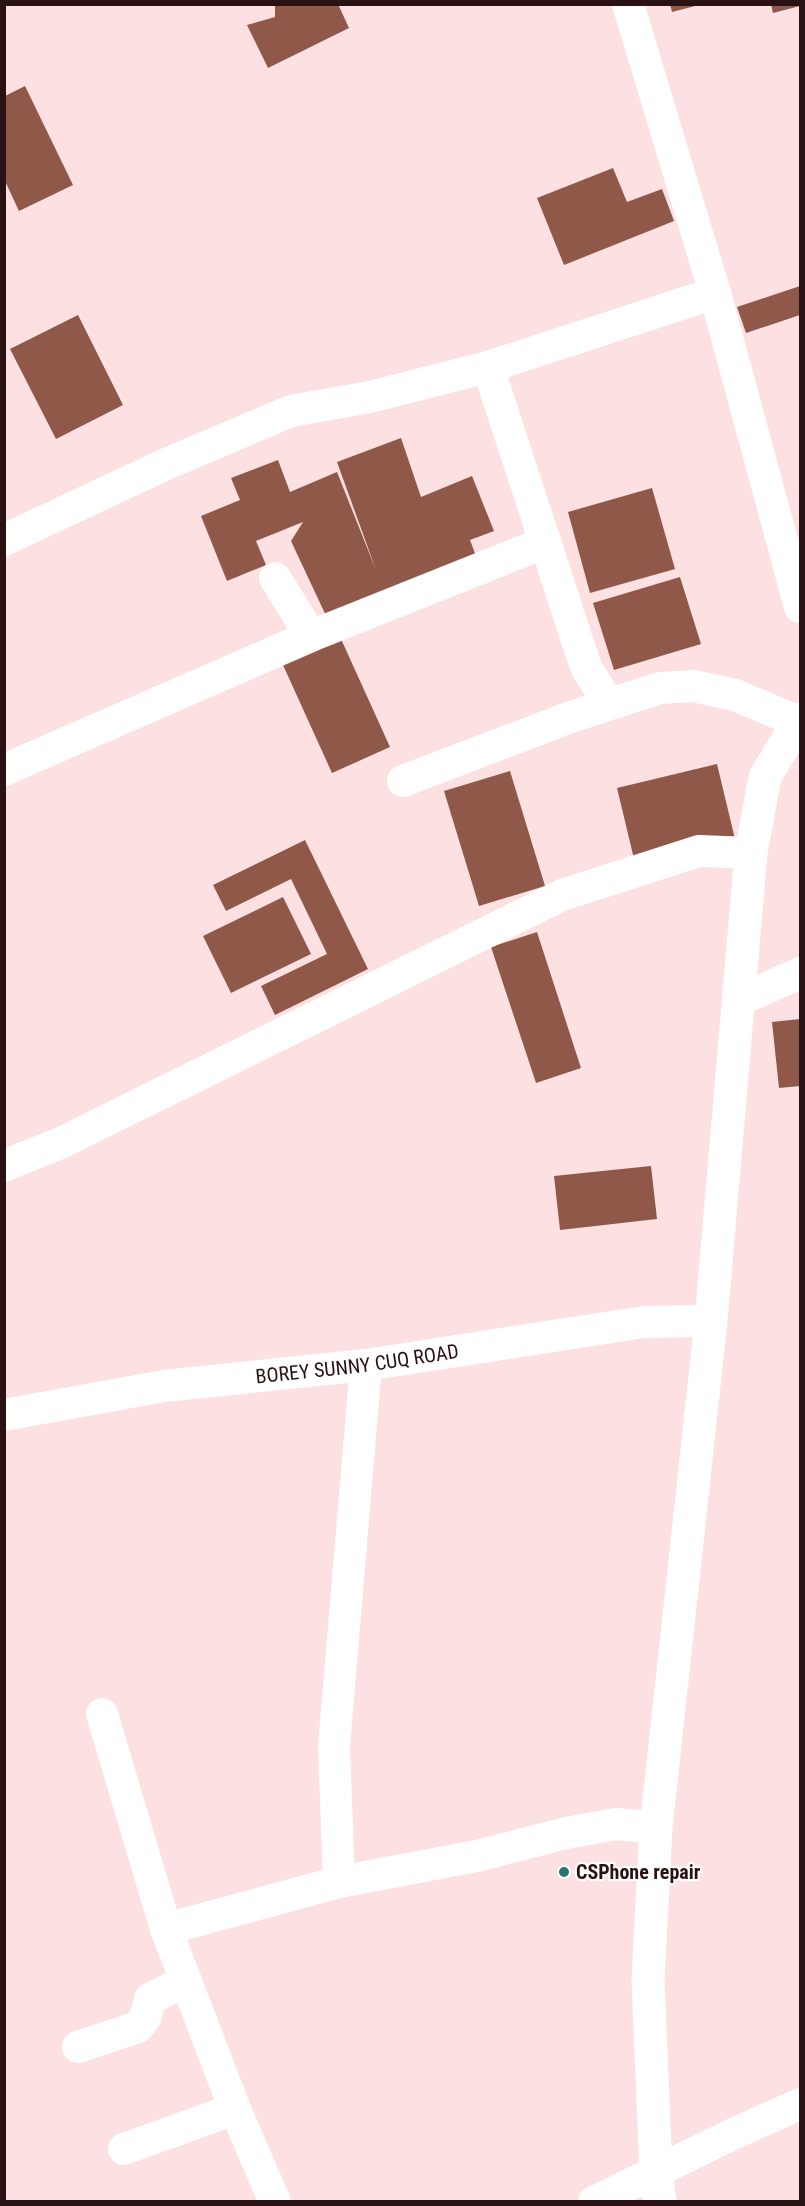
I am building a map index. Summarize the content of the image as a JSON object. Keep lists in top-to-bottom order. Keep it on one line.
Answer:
{"streets":{"street":["BOREY SUNNY CUQ ROAD"]},"places":["CSPhone repair"]}
